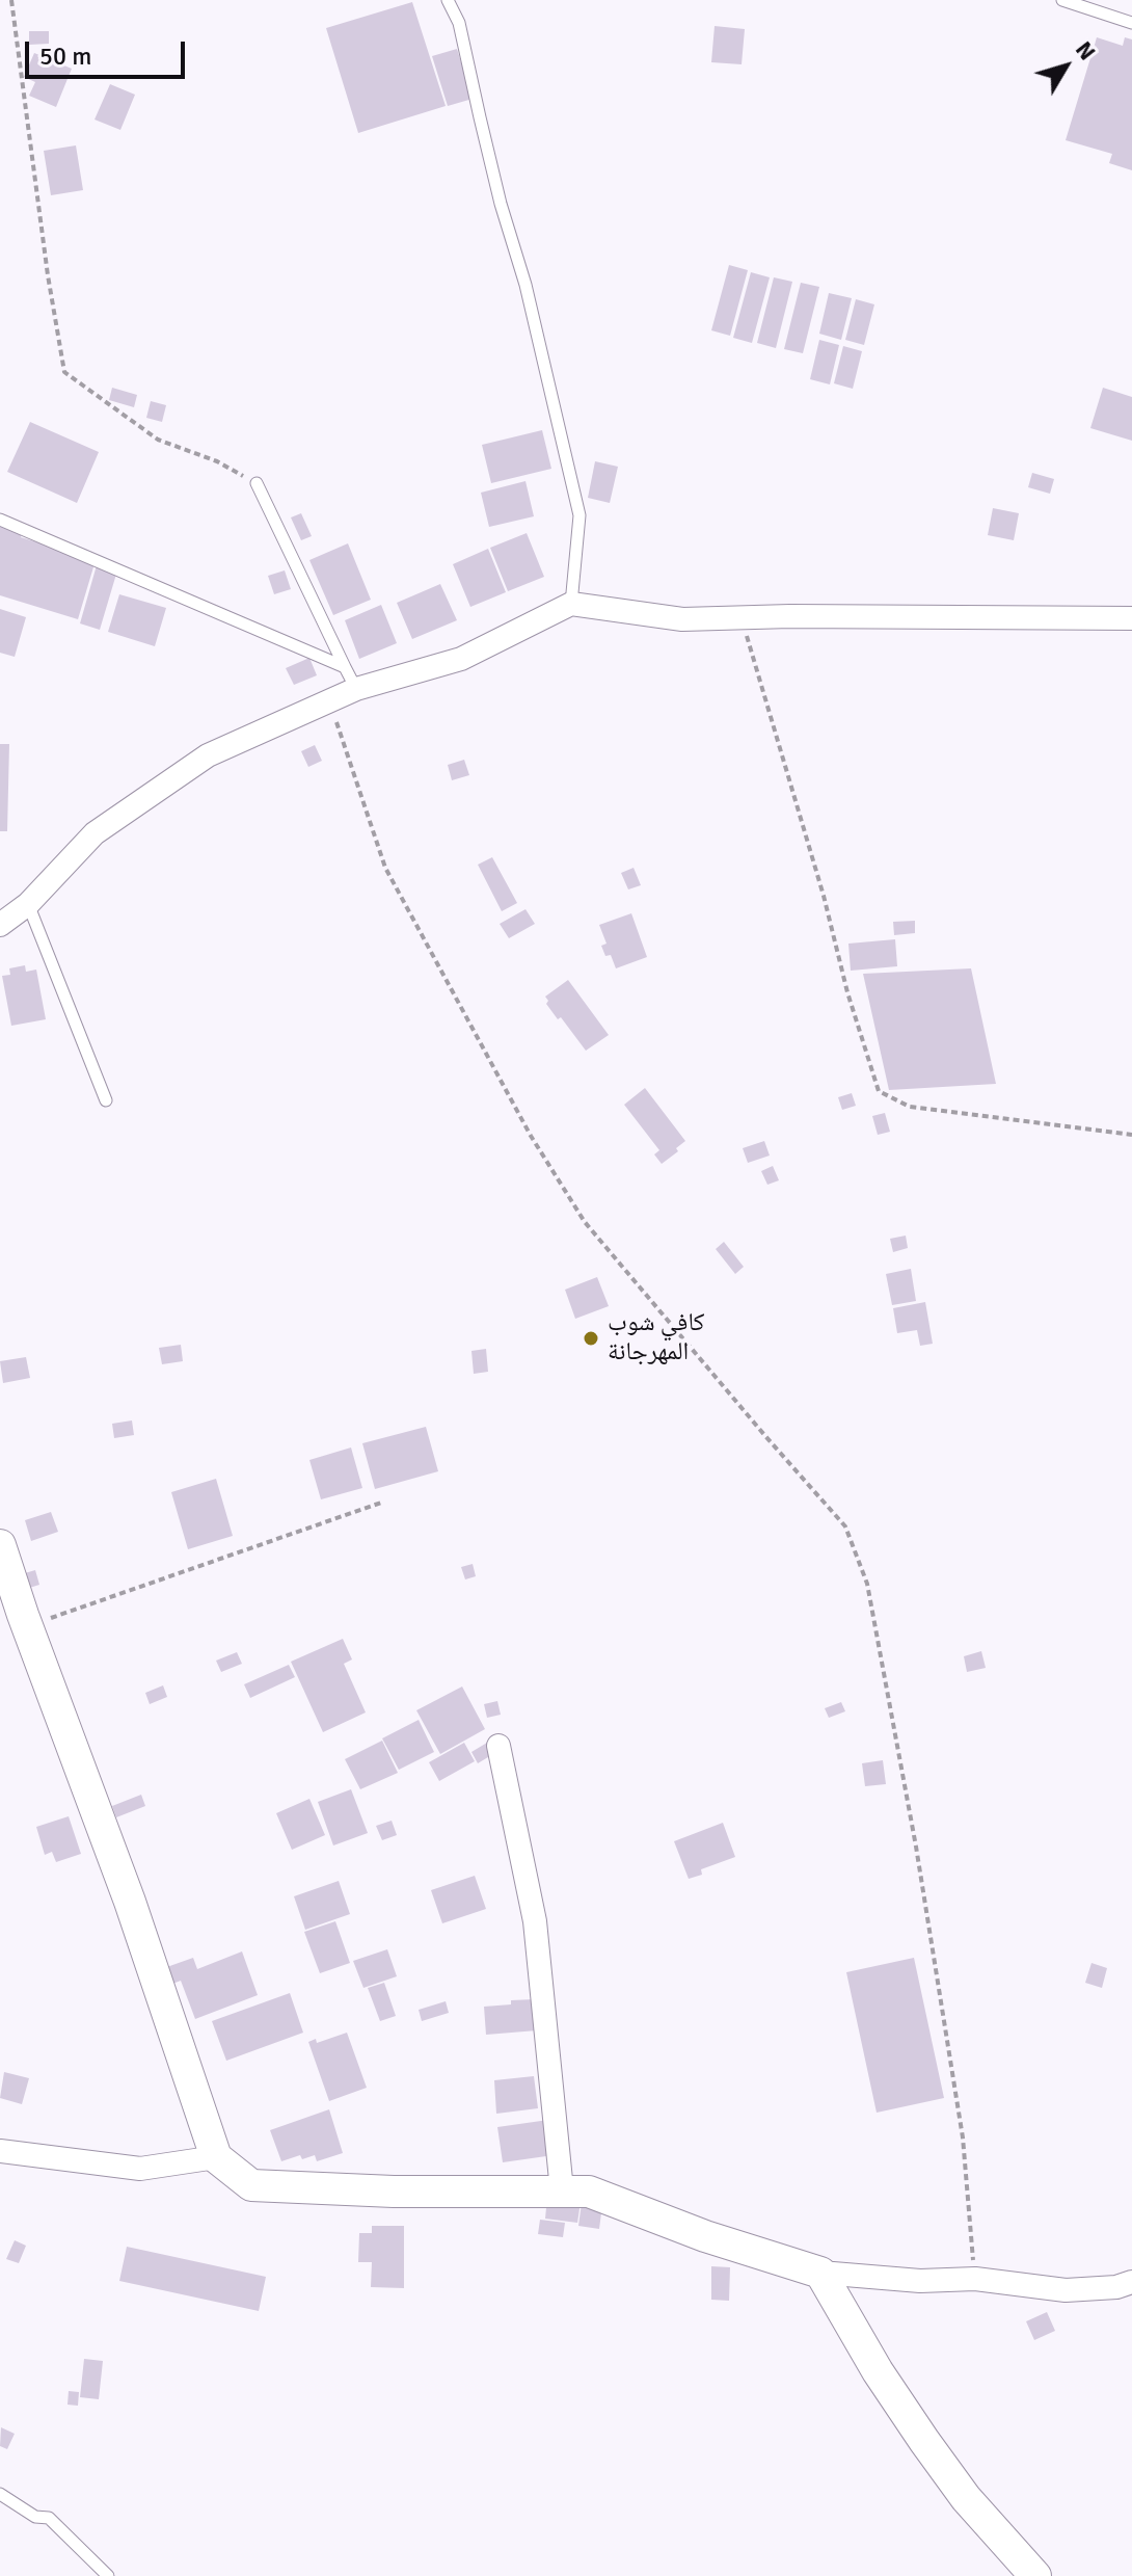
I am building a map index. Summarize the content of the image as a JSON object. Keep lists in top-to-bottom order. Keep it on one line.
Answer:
{"places":["كافي شوب المهرجانة"],"scale_bar":"50 m","north":"top right"}
